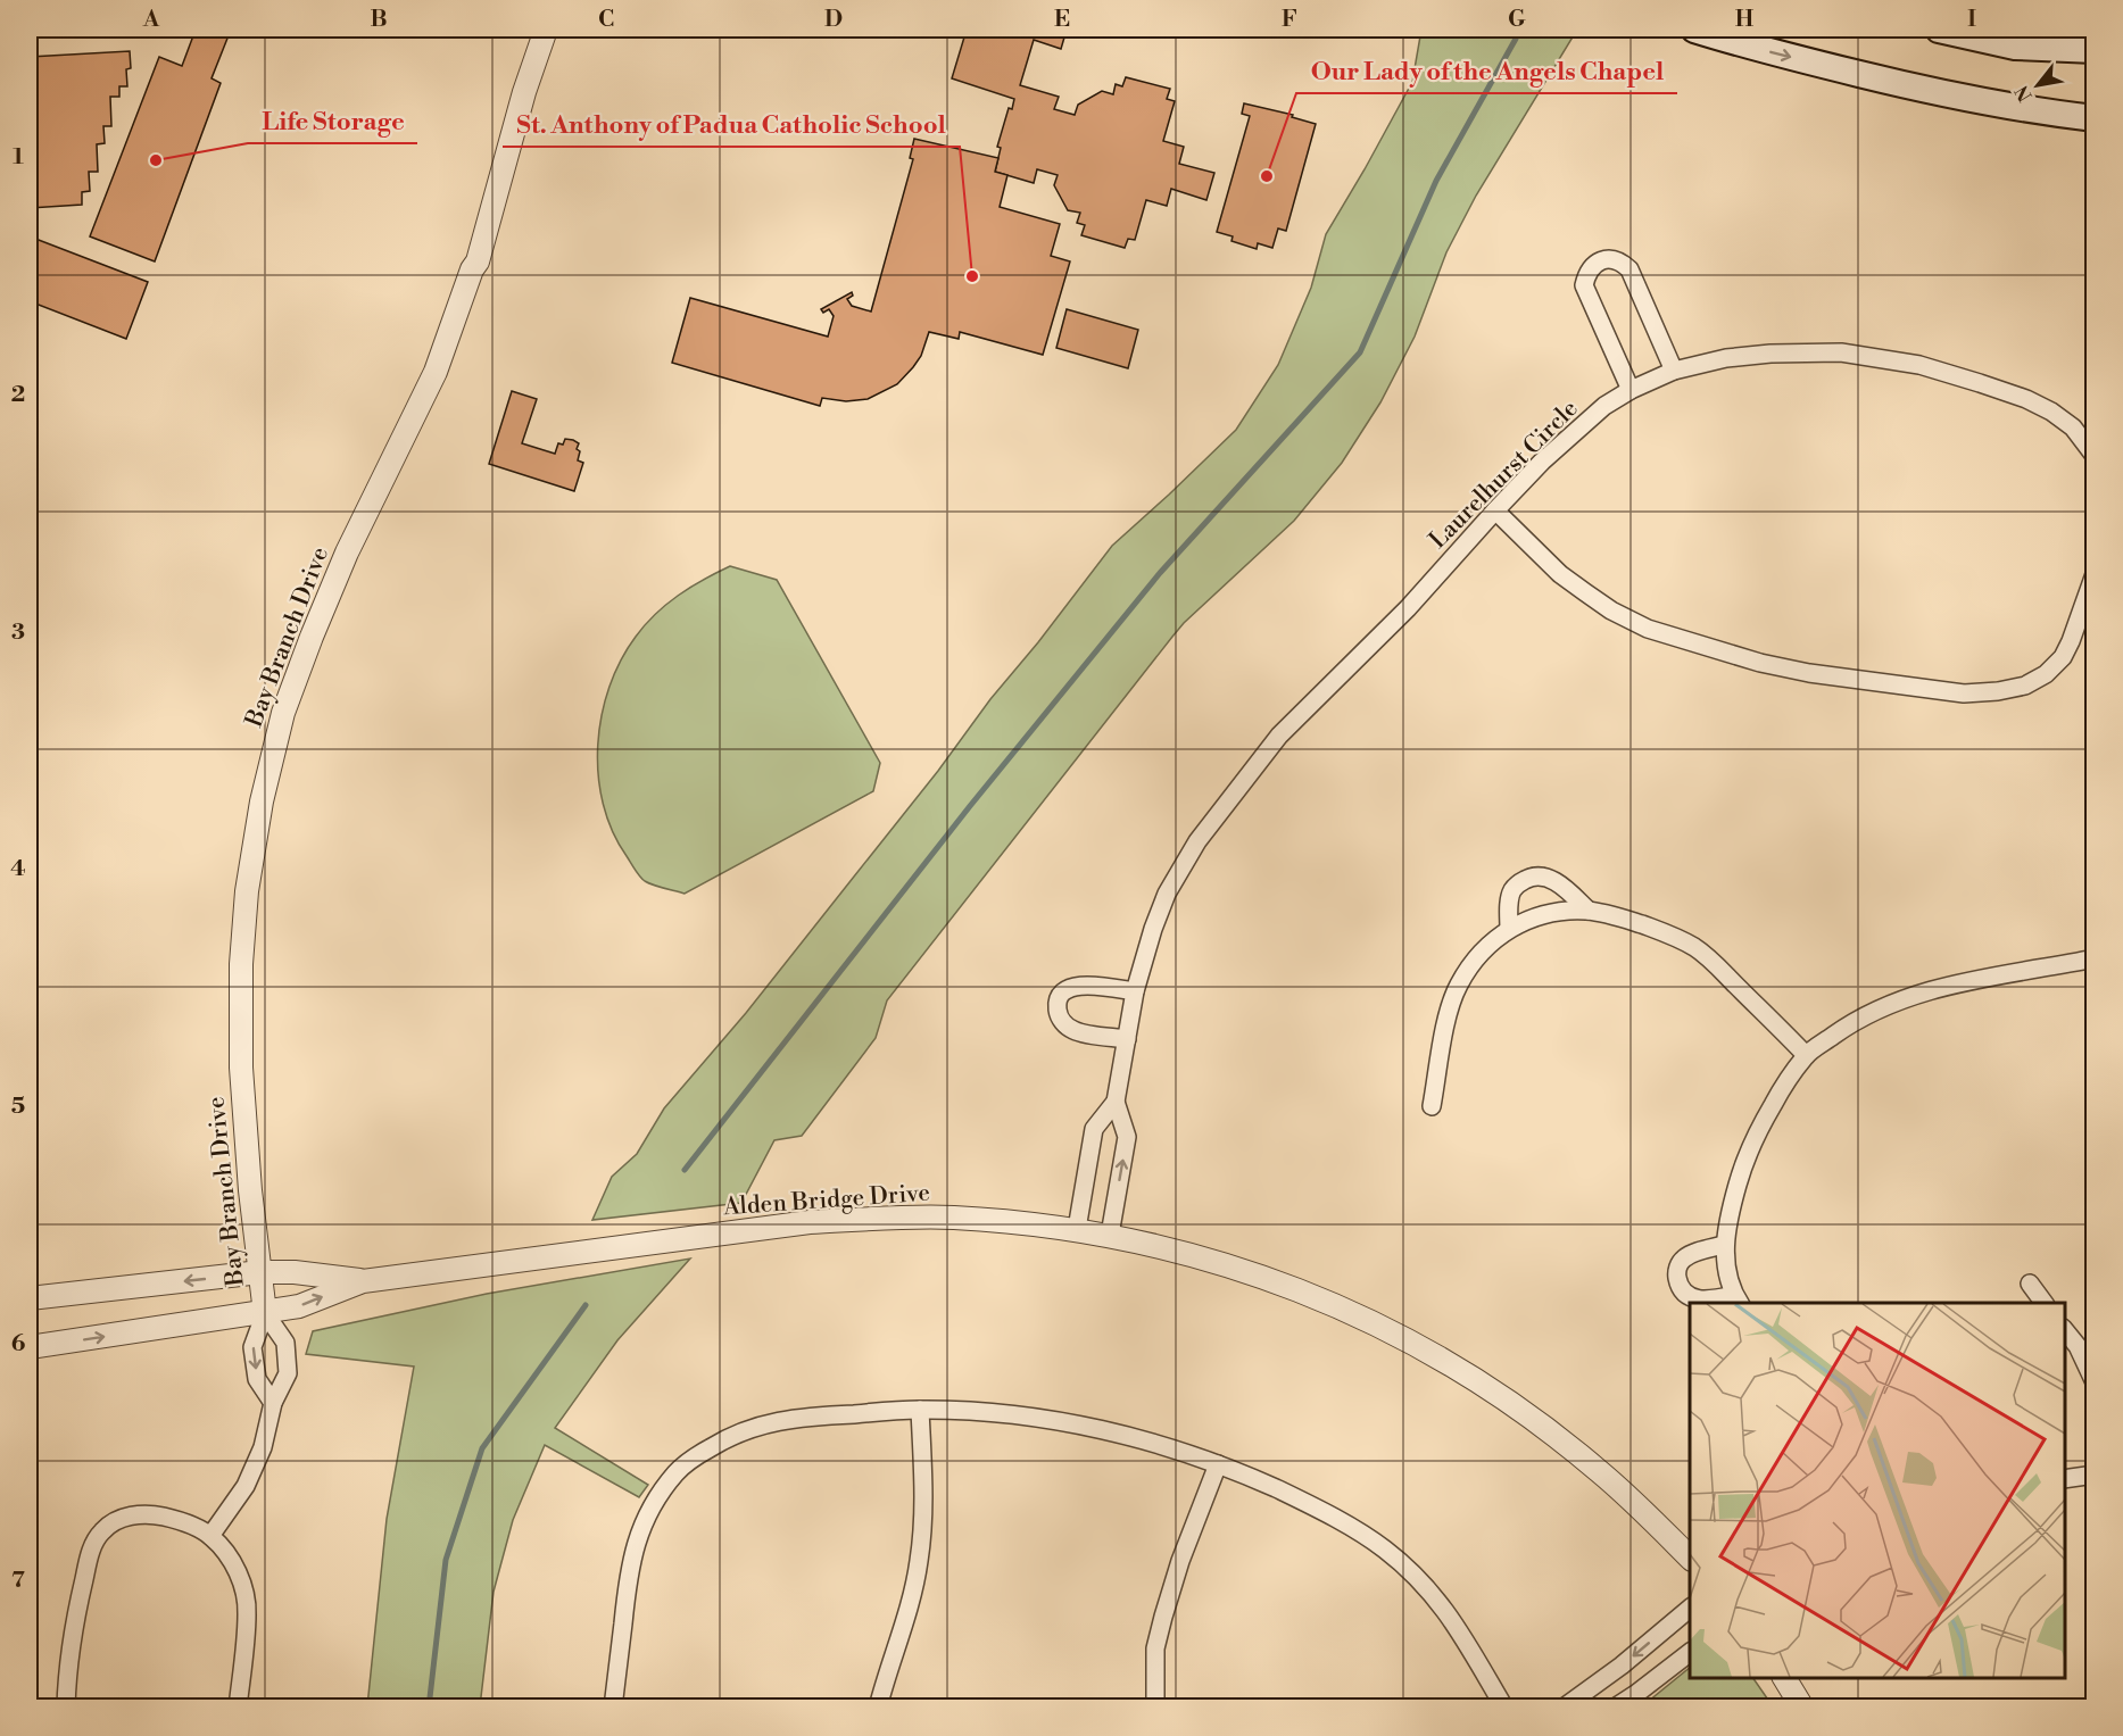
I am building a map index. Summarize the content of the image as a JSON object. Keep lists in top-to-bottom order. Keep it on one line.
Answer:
{"streets":{"street":["Laurelhurst Circle","Bay Branch Drive","Alden Bridge Drive"]},"crossings":[["Laurelhurst Circle","Alden Bridge Drive"],["Bay Branch Drive","Alden Bridge Drive"]],"places":["Life Storage","Our Lady of the Angels Chapel","St. Anthony of Padua Catholic School"],"north":"bottom left","grid":{"columns":["A","B","C","D","E","F","G","H","I"],"rows":["1","2","3","4","5","6","7"]}}
